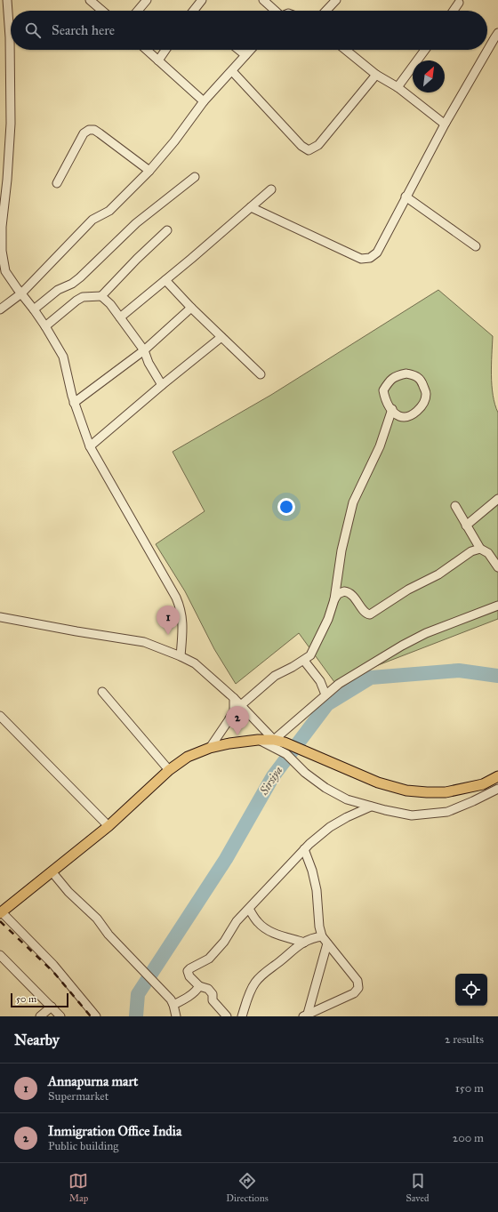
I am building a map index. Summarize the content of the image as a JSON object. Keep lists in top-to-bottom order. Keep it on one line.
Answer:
{"water":["Sirsiya"],"scale_bar":"50 m","north":"top right","page":{"search":"Search here","pins":["1","2"],"scale":"50 m","heading":["Nearby","2 results"],"list":[{"mark":"1","name":"Annapurna mart","note":"Supermarket","value":"150 m"},{"mark":"2","name":"Inmigration Office India","note":"Public building","value":"200 m"}],"nav":["Map","Directions","Saved"]}}
